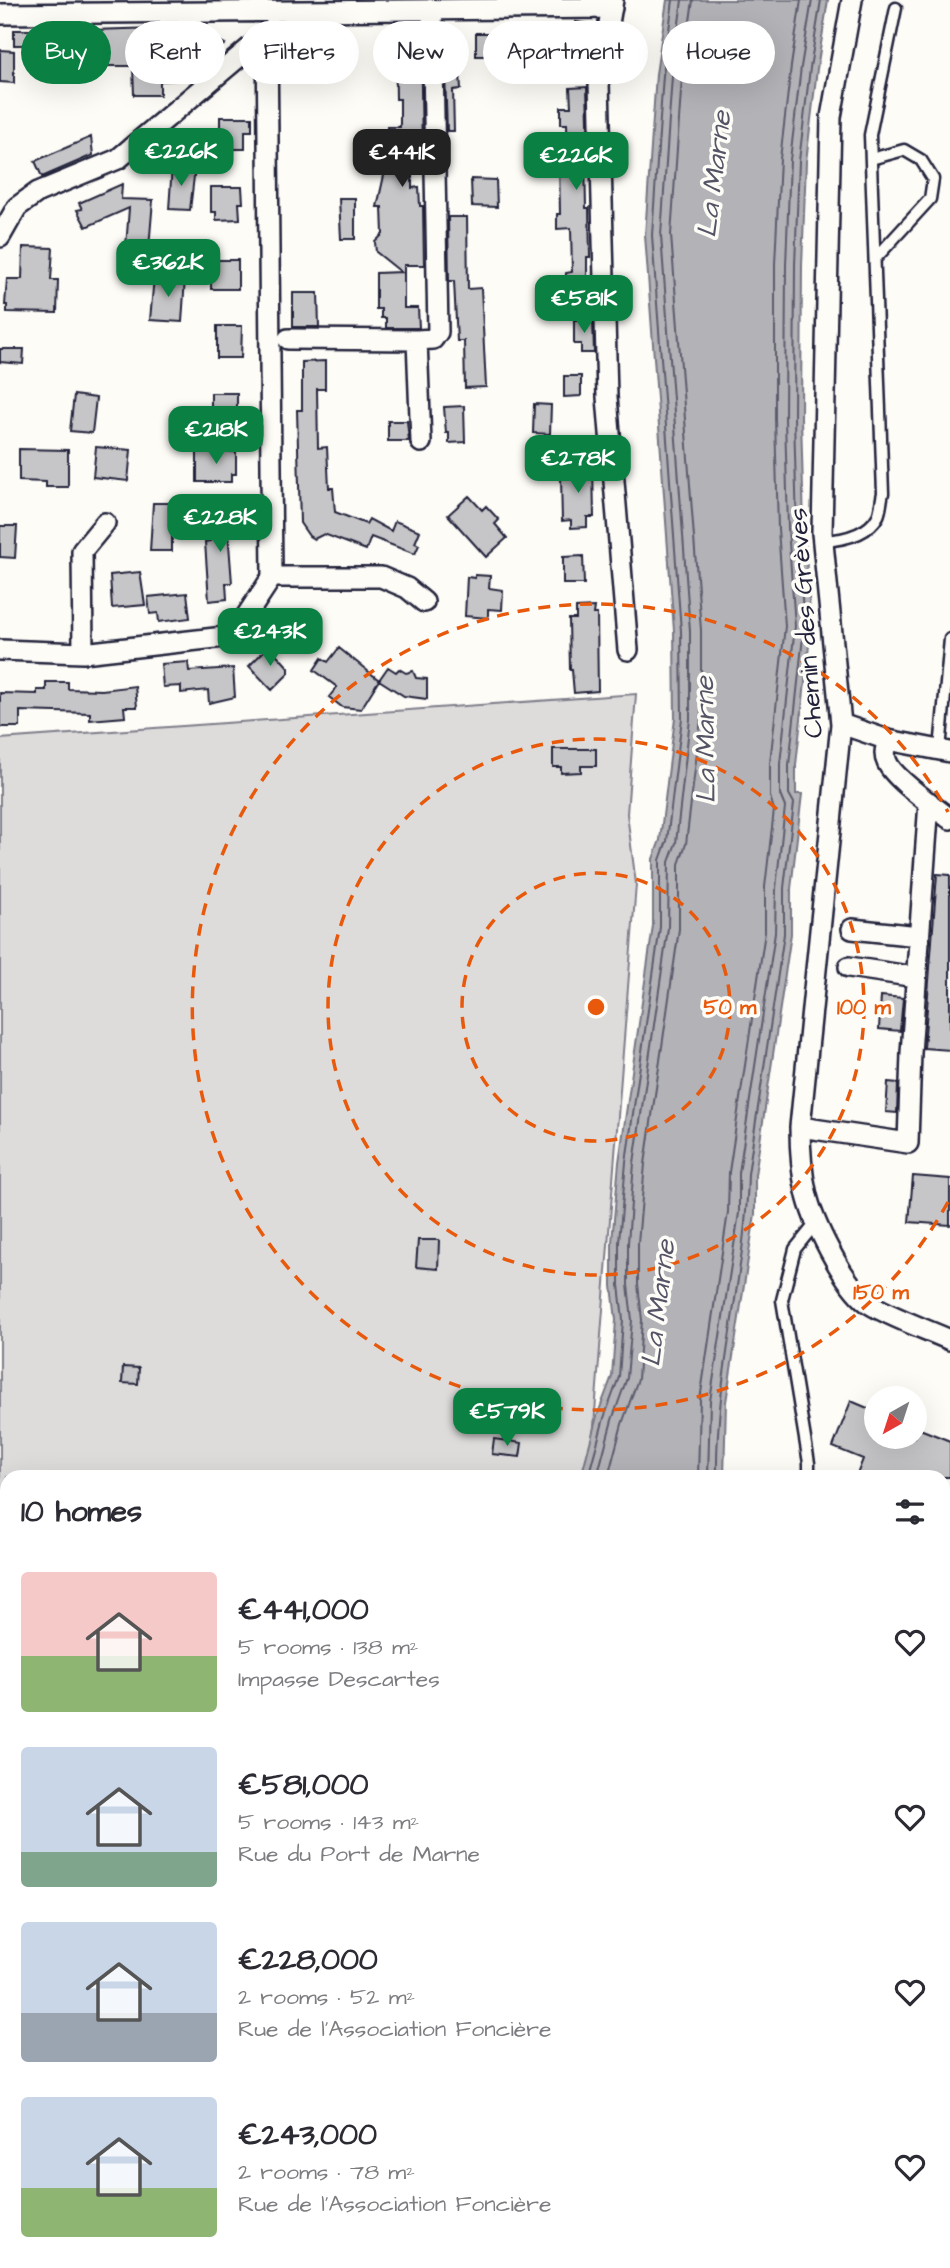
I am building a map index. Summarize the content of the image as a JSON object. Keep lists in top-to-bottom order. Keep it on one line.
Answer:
{"streets":{"street":["Chemin des Grèves"]},"water":["La Marne"],"north":"bottom left","page":{"chip":["Buy","Rent","Filters","New","Apartment","House"],"price":["€226K","€441K","€226K","€362K","€581K","€218K","€278K","€228K","€243K","€579K"],"heading":"10 homes","list":[{"name":"€441,000","note":"5 rooms · 138 m² · Impasse Descartes"},{"name":"€581,000","note":"5 rooms · 143 m² · Rue du Port de Marne"},{"name":"€228,000","note":"2 rooms · 52 m² · Rue de l'Association Foncière"},{"name":"€243,000","note":"2 rooms · 78 m² · Rue de l'Association Foncière"}]},"rings":["50 m","100 m","150 m"]}
